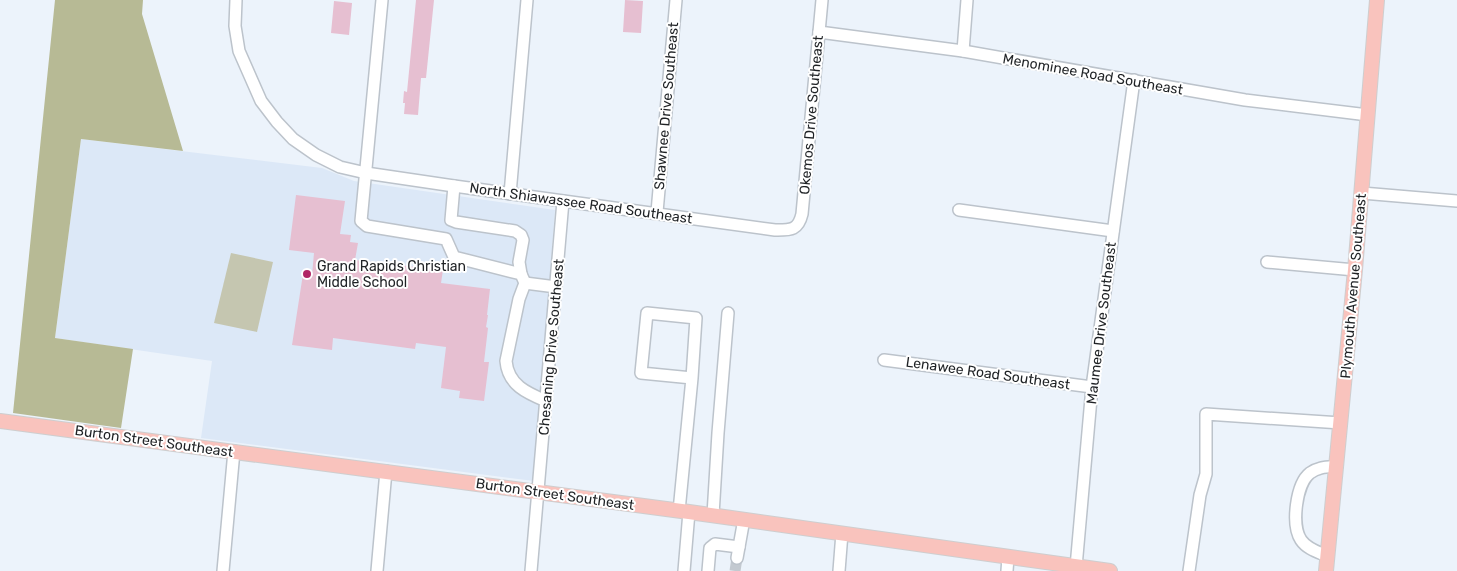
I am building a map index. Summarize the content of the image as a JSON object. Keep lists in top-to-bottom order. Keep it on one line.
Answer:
{"streets":{"main road":["Plymouth Avenue Southeast","Burton Street Southeast"],"street":["Menominee Road Southeast","Shawnee Drive Southeast","Okemos Drive Southeast","North Shiawassee Road Southeast","Maumee Drive Southeast","Chesaning Drive Southeast","Lenawee Road Southeast"]},"crossings":[["Menominee Road Southeast","Okemos Drive Southeast"],["Menominee Road Southeast","Plymouth Avenue Southeast"],["Menominee Road Southeast","Maumee Drive Southeast"],["Shawnee Drive Southeast","North Shiawassee Road Southeast"],["Okemos Drive Southeast","North Shiawassee Road Southeast"],["North Shiawassee Road Southeast","Chesaning Drive Southeast"],["Maumee Drive Southeast","Lenawee Road Southeast"],["Maumee Drive Southeast","Burton Street Southeast"],["Chesaning Drive Southeast","Burton Street Southeast"]],"places":["Grand Rapids Christian Middle School"]}
